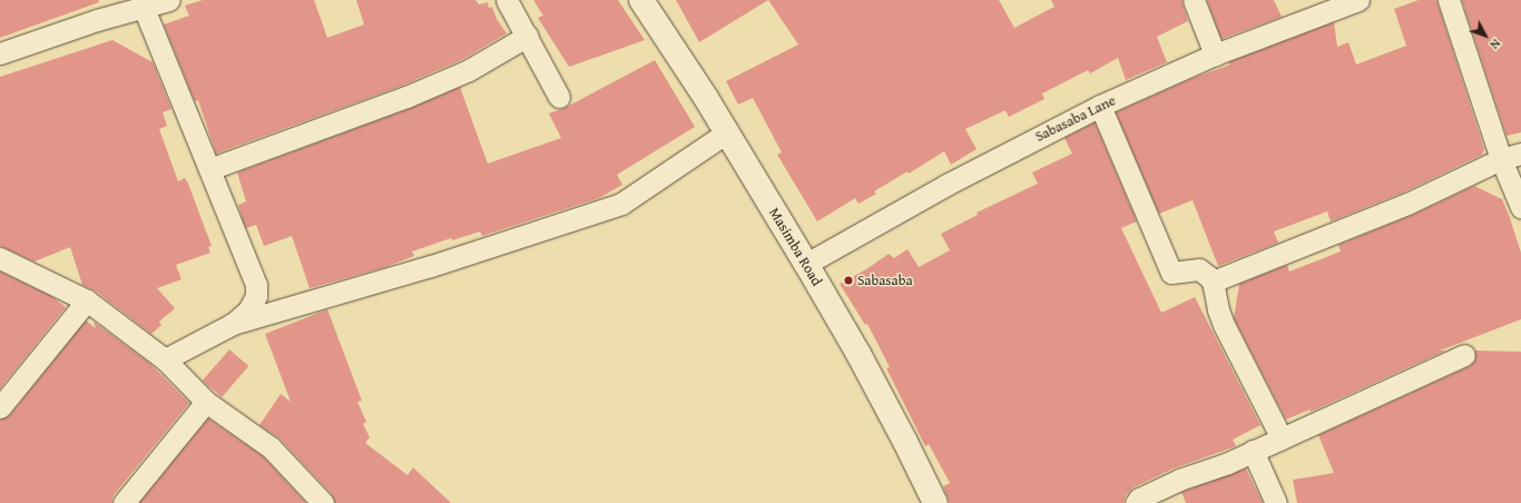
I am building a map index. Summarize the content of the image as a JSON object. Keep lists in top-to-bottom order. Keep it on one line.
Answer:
{"streets":{"street":["Sabasaba Lane","Masimba Road"]},"crossings":[["Sabasaba Lane","Masimba Road"]],"places":["Sabasaba"],"north":"bottom right"}
